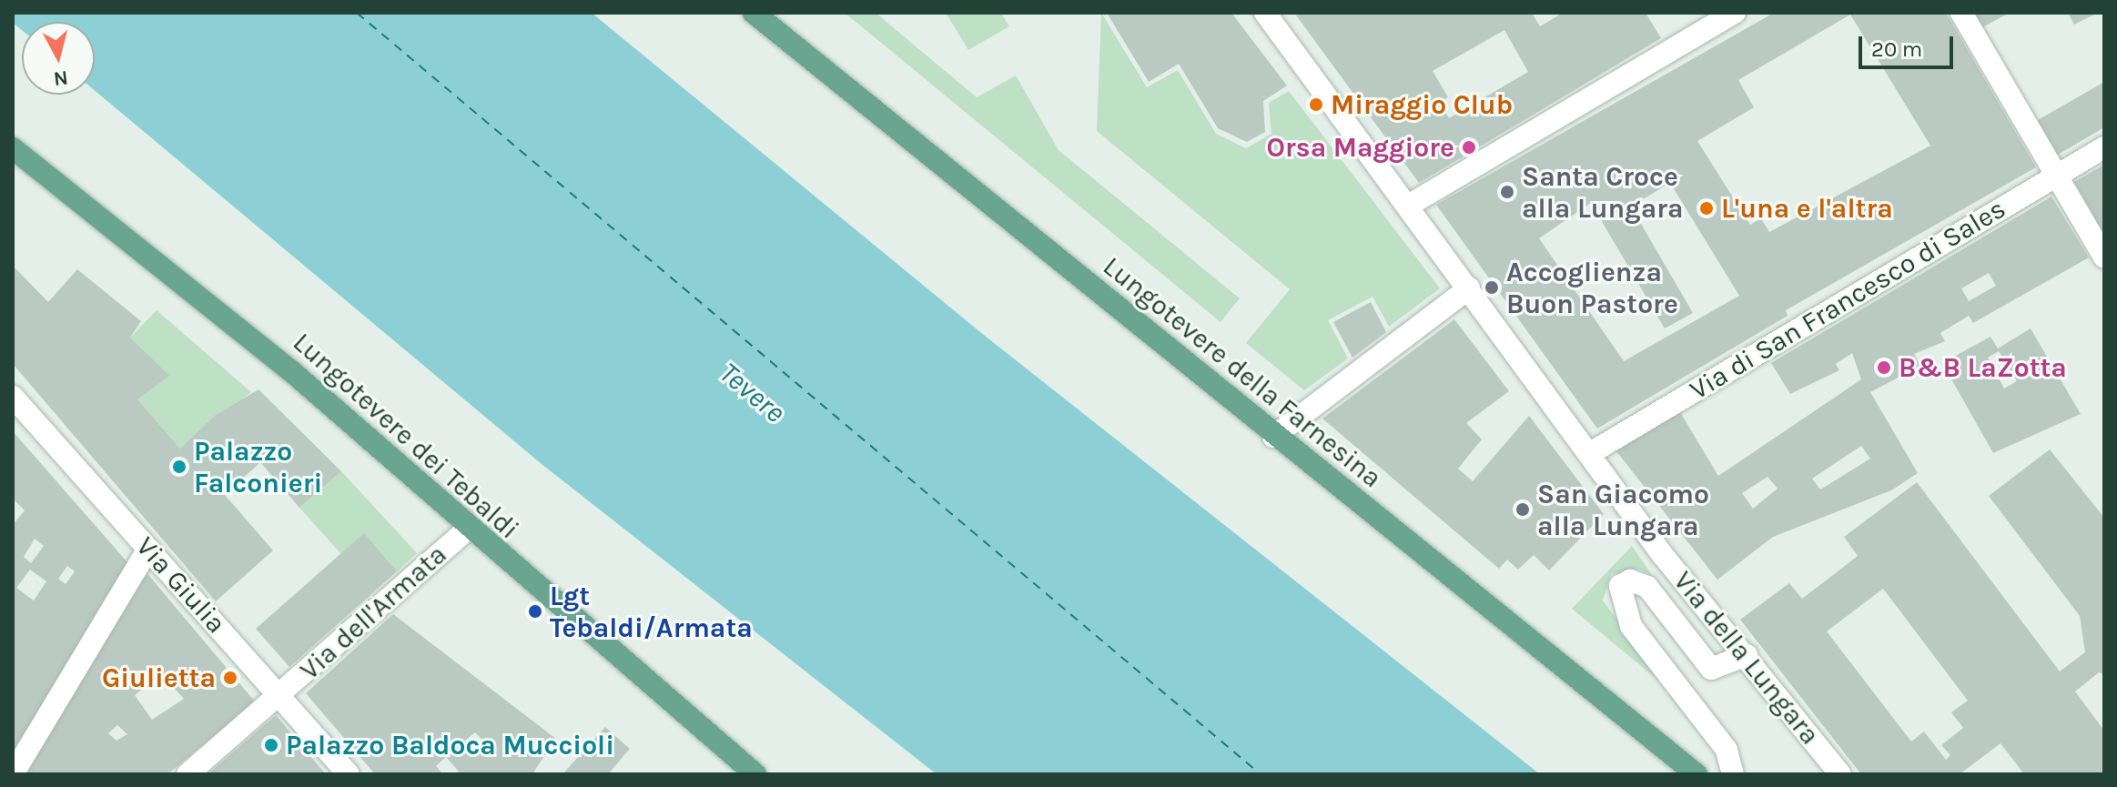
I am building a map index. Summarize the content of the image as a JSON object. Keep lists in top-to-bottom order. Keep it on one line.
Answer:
{"streets":{"main road":["Lungotevere della Farnesina","Lungotevere dei Tebaldi"],"street":["Via di San Francesco di Sales","Via Giulia","Via dell'Armata","Via della Lungara"]},"crossings":[["Via di San Francesco di Sales","Via della Lungara"],["Lungotevere dei Tebaldi","Via dell'Armata"],["Via Giulia","Via dell'Armata"]],"water":["Tevere"],"places":["Miraggio Club","Orsa Maggiore","Santa Croce alla Lungara","L'una e l'altra","Accoglienza Buon Pastore","B&B LaZotta","Palazzo Falconieri","San Giacomo alla Lungara","Lgt Tebaldi/Armata","Giulietta","Palazzo Baldoca Muccioli"],"scale_bar":"20 m","north":"bottom"}
